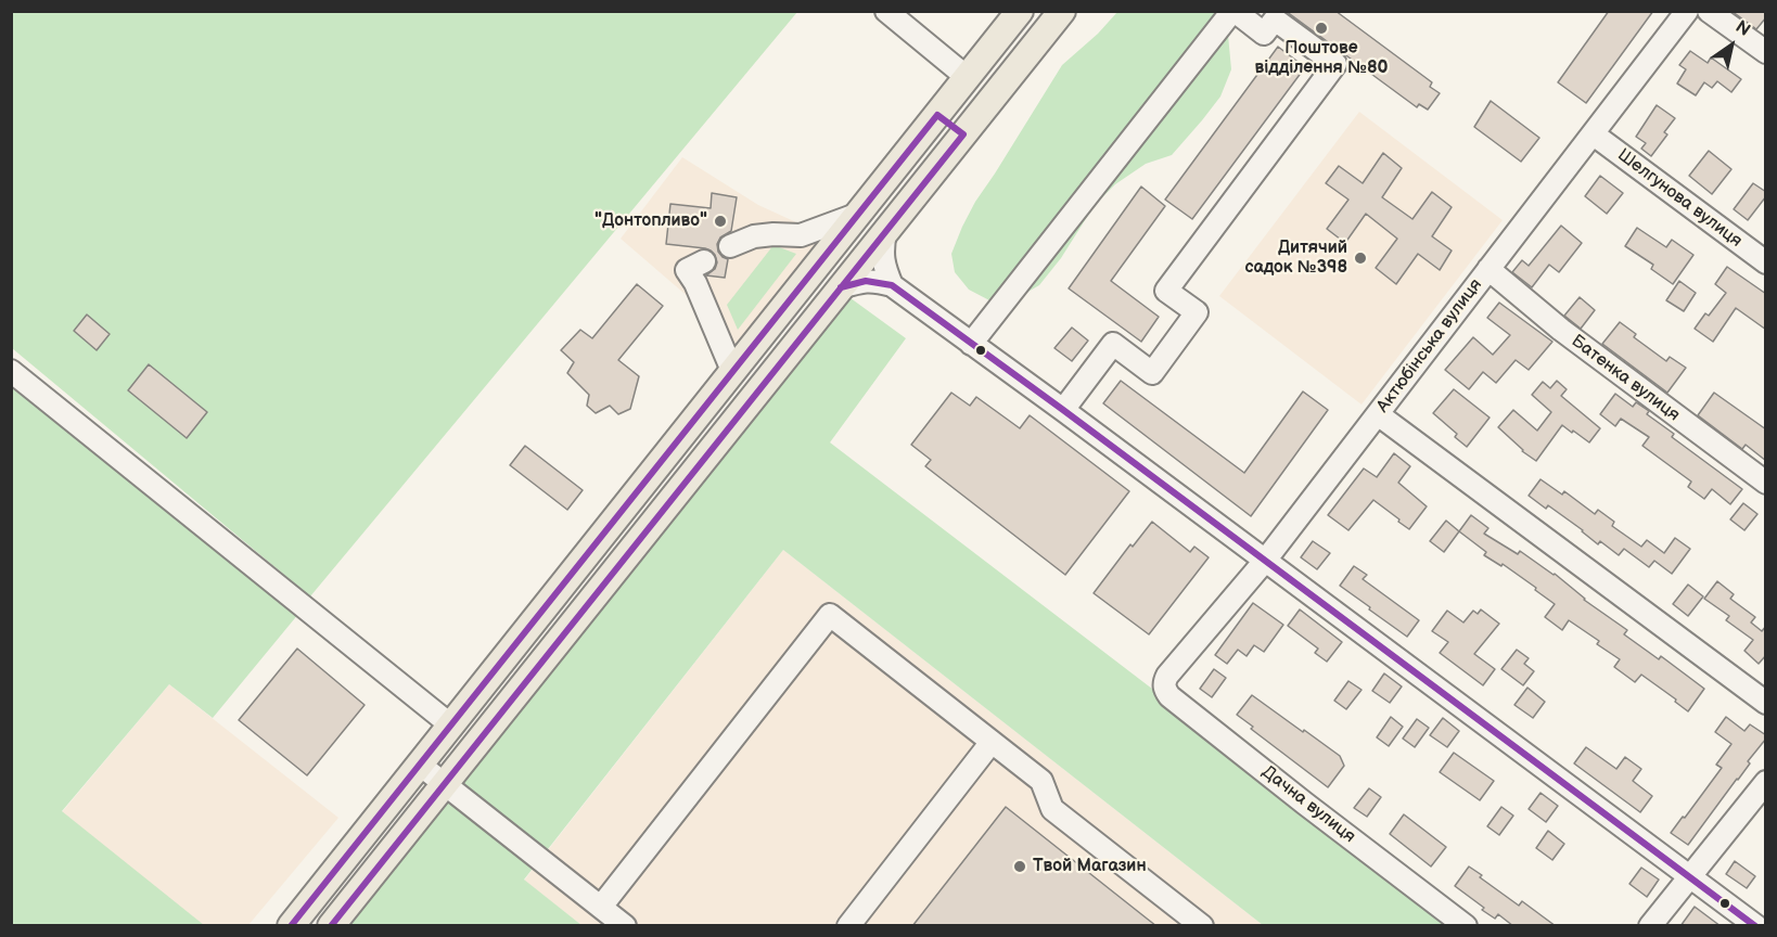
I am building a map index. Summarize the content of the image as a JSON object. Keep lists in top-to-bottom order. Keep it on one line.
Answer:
{"streets":{"street":["Шелгунова вулиця","Актюбінська вулиця","Батенка вулиця","Дачна вулиця"]},"crossings":[["Шелгунова вулиця","Актюбінська вулиця"],["Актюбінська вулиця","Батенка вулиця"],["Актюбінська вулиця","Дачна вулиця"]],"places":["Поштове відділення №80","\"Донтопливо\"","Дитячий садок №398","Твой Магазин"],"north":"top right"}
